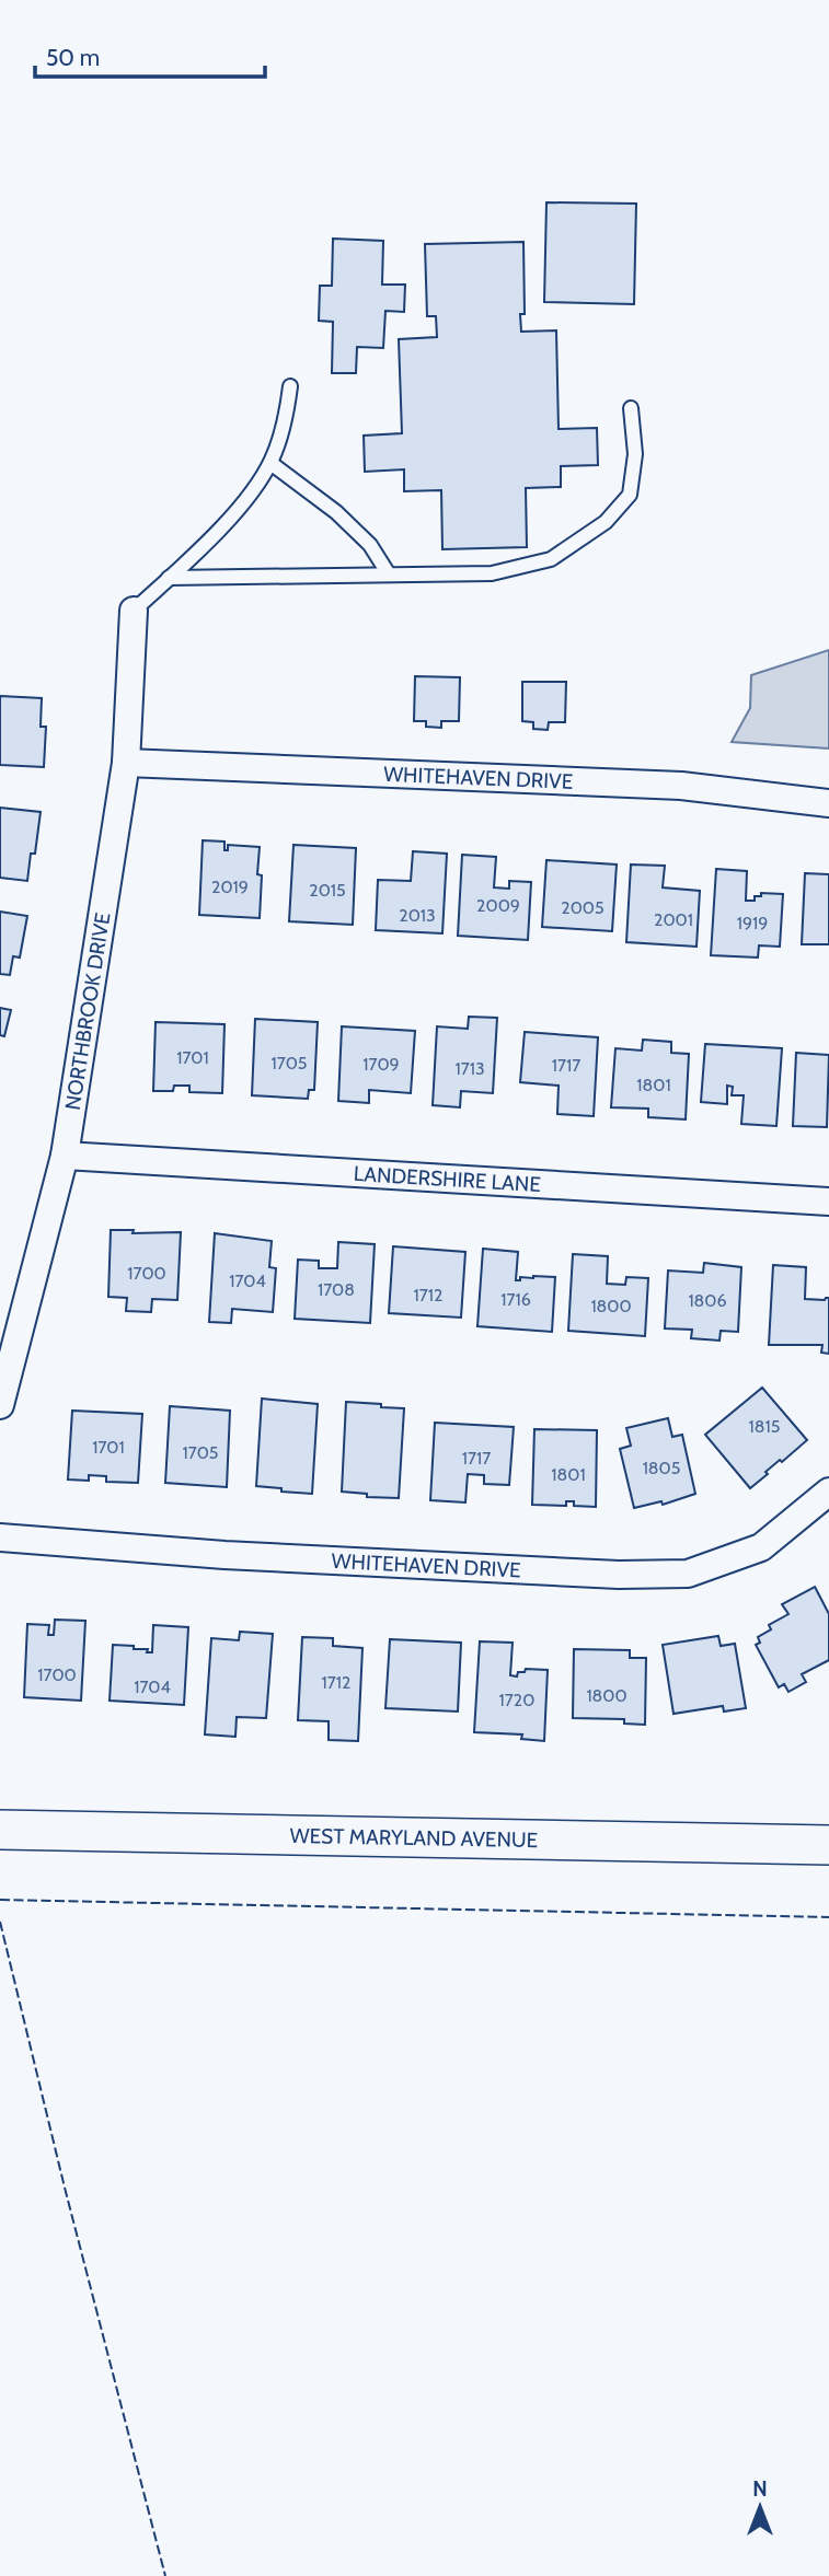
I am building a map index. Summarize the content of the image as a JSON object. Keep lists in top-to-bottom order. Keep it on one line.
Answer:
{"streets":{"street":["WHITEHAVEN DRIVE","NORTHBROOK DRIVE","LANDERSHIRE LANE","WEST MARYLAND AVENUE"]},"crossings":[["WHITEHAVEN DRIVE","NORTHBROOK DRIVE"],["NORTHBROOK DRIVE","LANDERSHIRE LANE"]],"house_numbers":["2019","2015","2009","2005","2013","2001","1919","1701","1705","1709","1717","1713","1801","1700","1704","1708","1712","1716","1806","1800","1815","1701","1705","1717","1805","1801","1700","1712","1704","1800","1720"],"scale_bar":"50 m","north":"top"}
